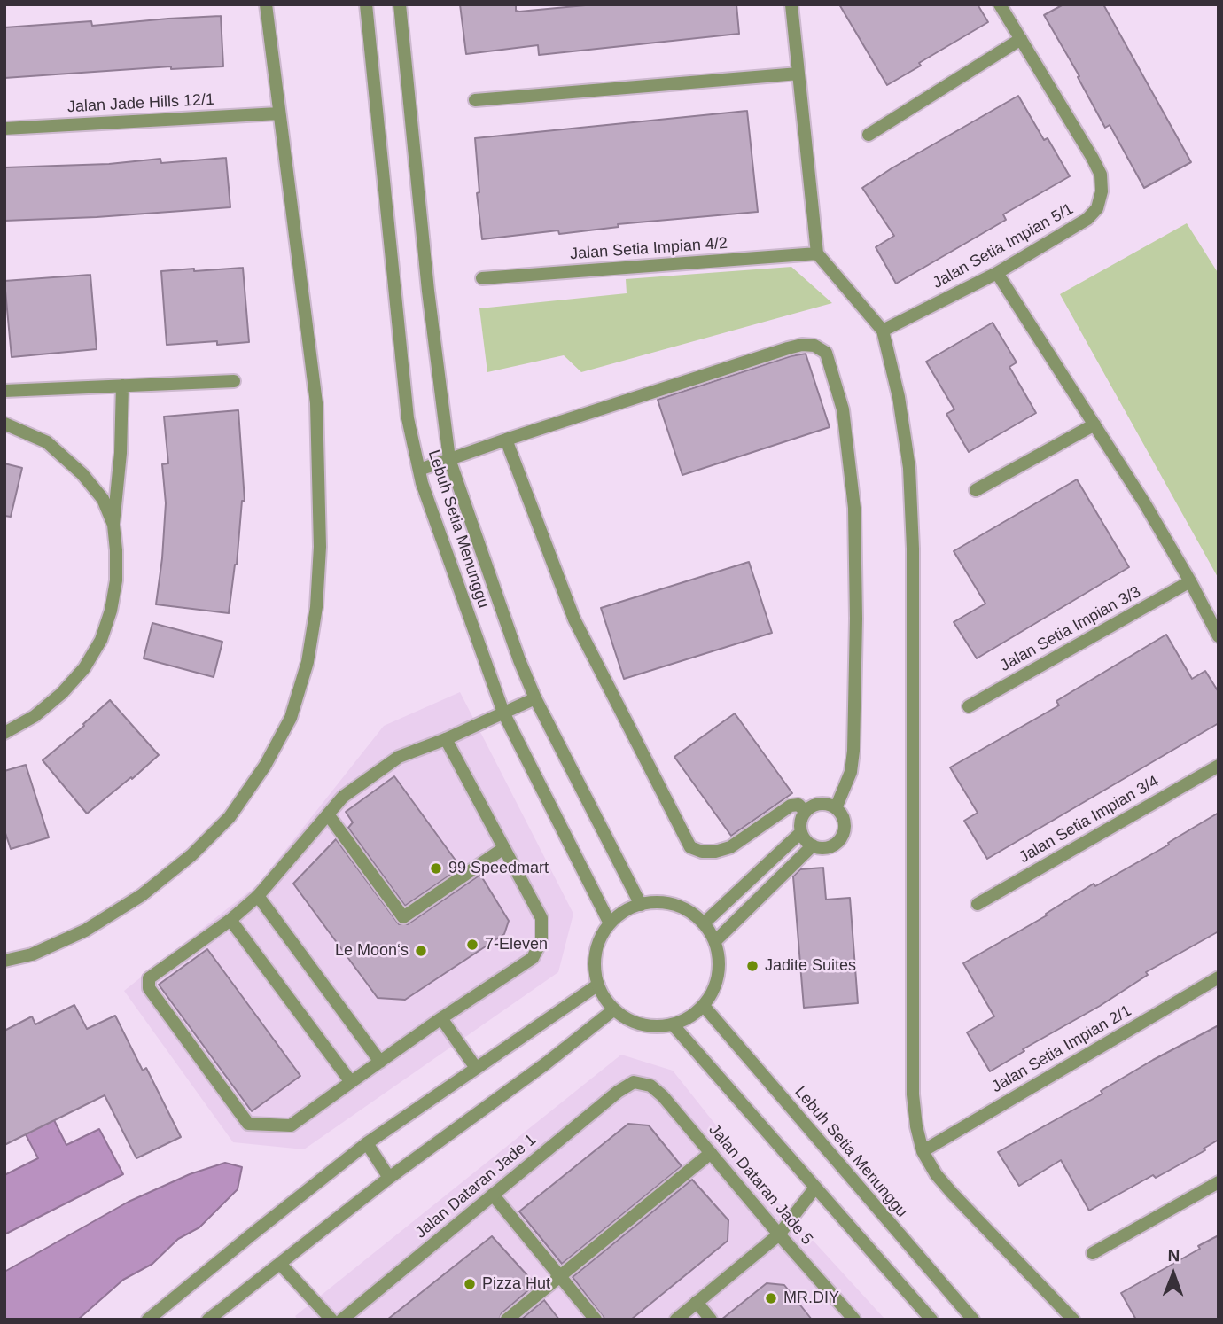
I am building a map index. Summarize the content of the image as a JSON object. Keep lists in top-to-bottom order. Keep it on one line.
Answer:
{"streets":{"street":["Jalan Jade Hills 12/1","Jalan Setia Impian 5/1","Jalan Setia Impian 4/2","Lebuh Setia Menunggu","Jalan Setia Impian 3/3","Jalan Setia Impian 3/4","Jalan Setia Impian 2/1","Jalan Dataran Jade 5","Jalan Dataran Jade 1"]},"crossings":[["Jalan Dataran Jade 5","Jalan Dataran Jade 1"]],"places":["99 Speedmart","7-Eleven","Le Moon‘s","Jadite Suites","Pizza Hut","MR.DIY"],"north":"top"}
